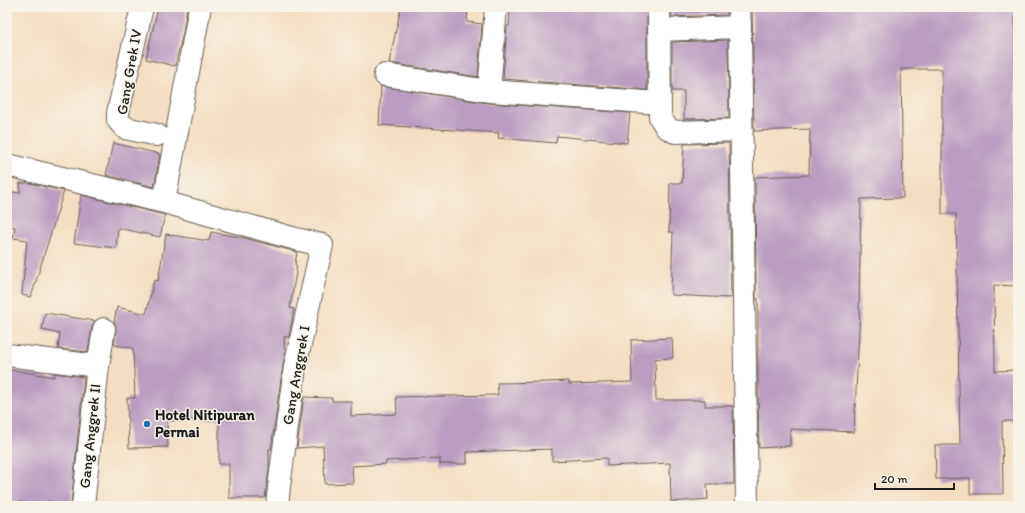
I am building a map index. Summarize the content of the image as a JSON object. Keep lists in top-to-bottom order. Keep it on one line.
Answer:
{"streets":{"street":["Gang Grek IV","Gang Anggrek I","Gang Anggrek II"]},"places":["Hotel Nitipuran Permai"],"scale_bar":"20 m"}
